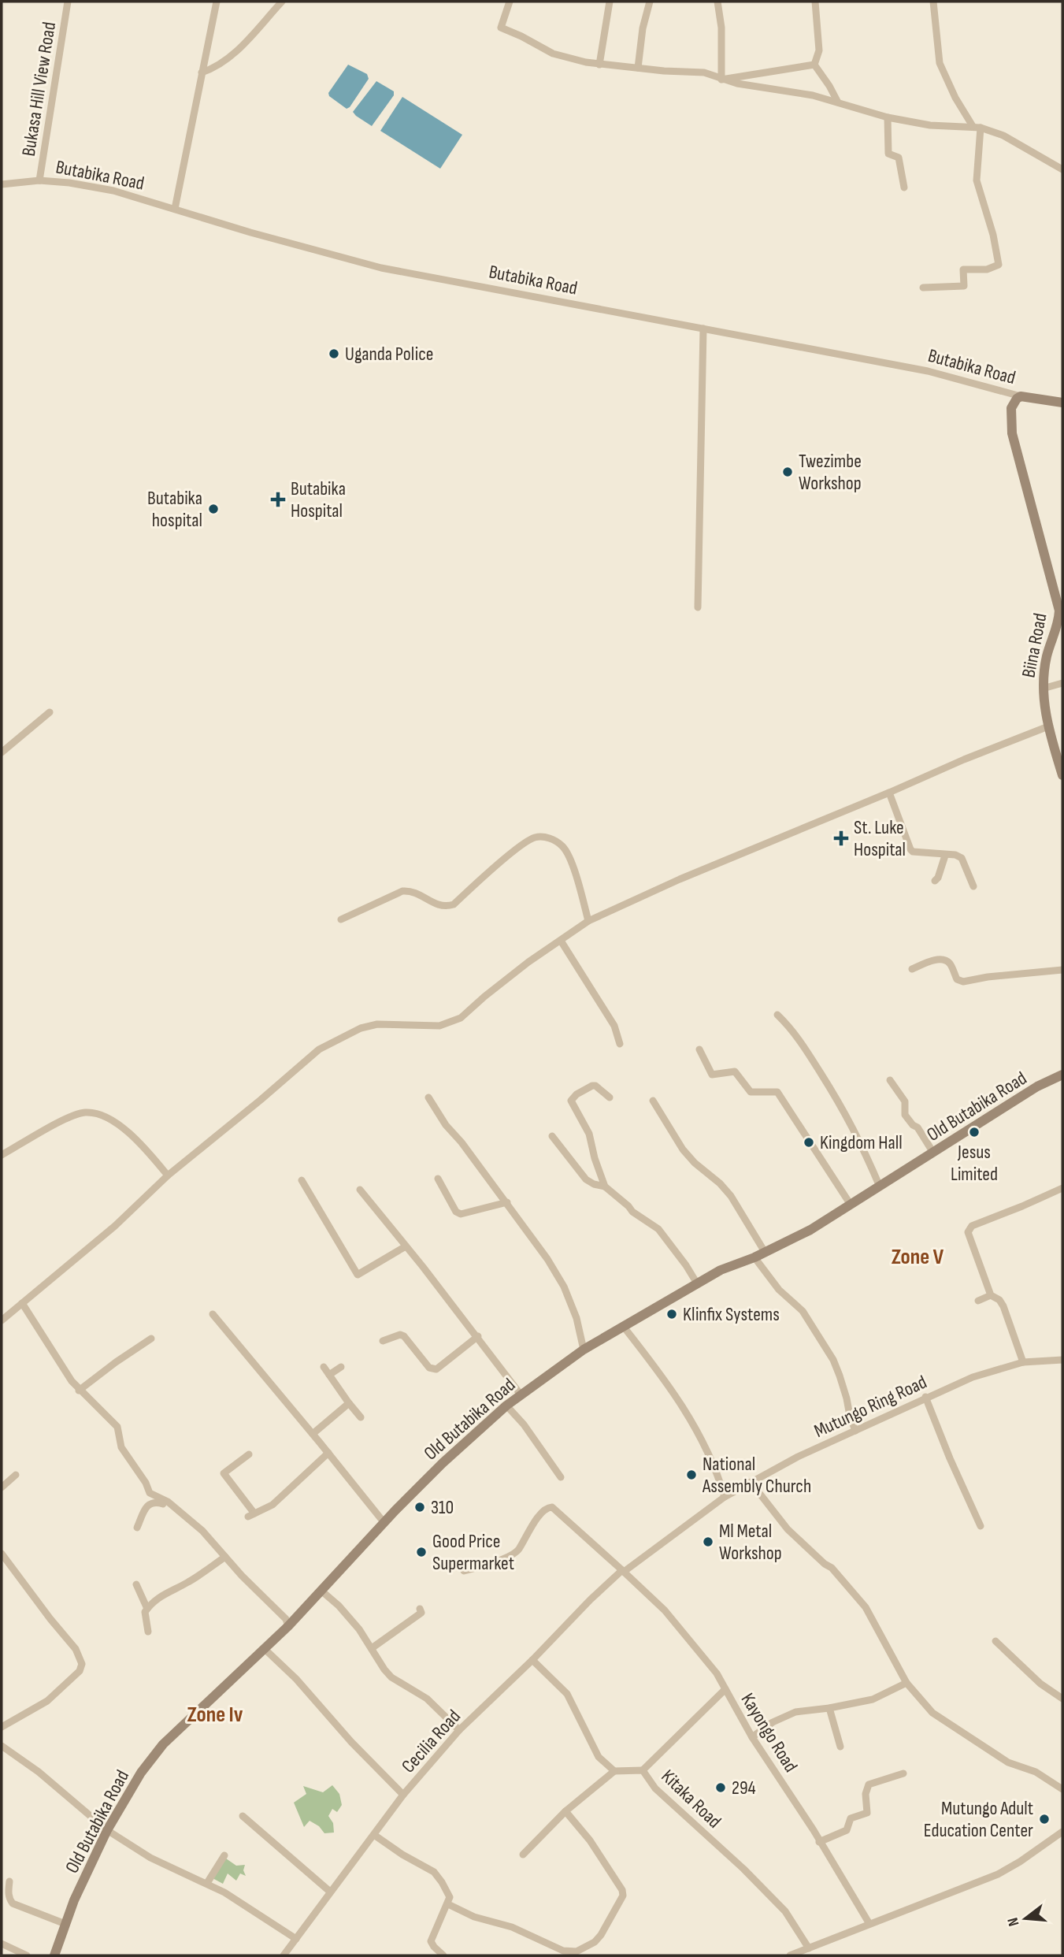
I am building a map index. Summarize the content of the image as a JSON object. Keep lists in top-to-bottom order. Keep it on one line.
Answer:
{"streets":{"main road":["Butabika Road","Biina Road","Old Butabika Road"],"street":["Bukasa Hill View Road","Mutungo Ring Road","Kayongo Road","Cecilia Road","Kitaka Road"]},"crossings":[["Bukasa Hill View Road","Butabika Road"],["Butabika Road","Biina Road"],["Mutungo Ring Road","Kayongo Road"],["Mutungo Ring Road","Cecilia Road"],["Kayongo Road","Cecilia Road"]],"districts":["Zone V","Zone Iv"],"places":{"other":["Uganda Police","Twezimbe Workshop","Butabika hospital","Jesus Limited","Kingdom Hall","Klinfix Systems","National Assembly Church","310","Ml Metal Workshop","Good Price Supermarket","294","Mutungo Adult Education Center"],"health":["Butabika Hospital","St. Luke Hospital"]},"north":"left"}
